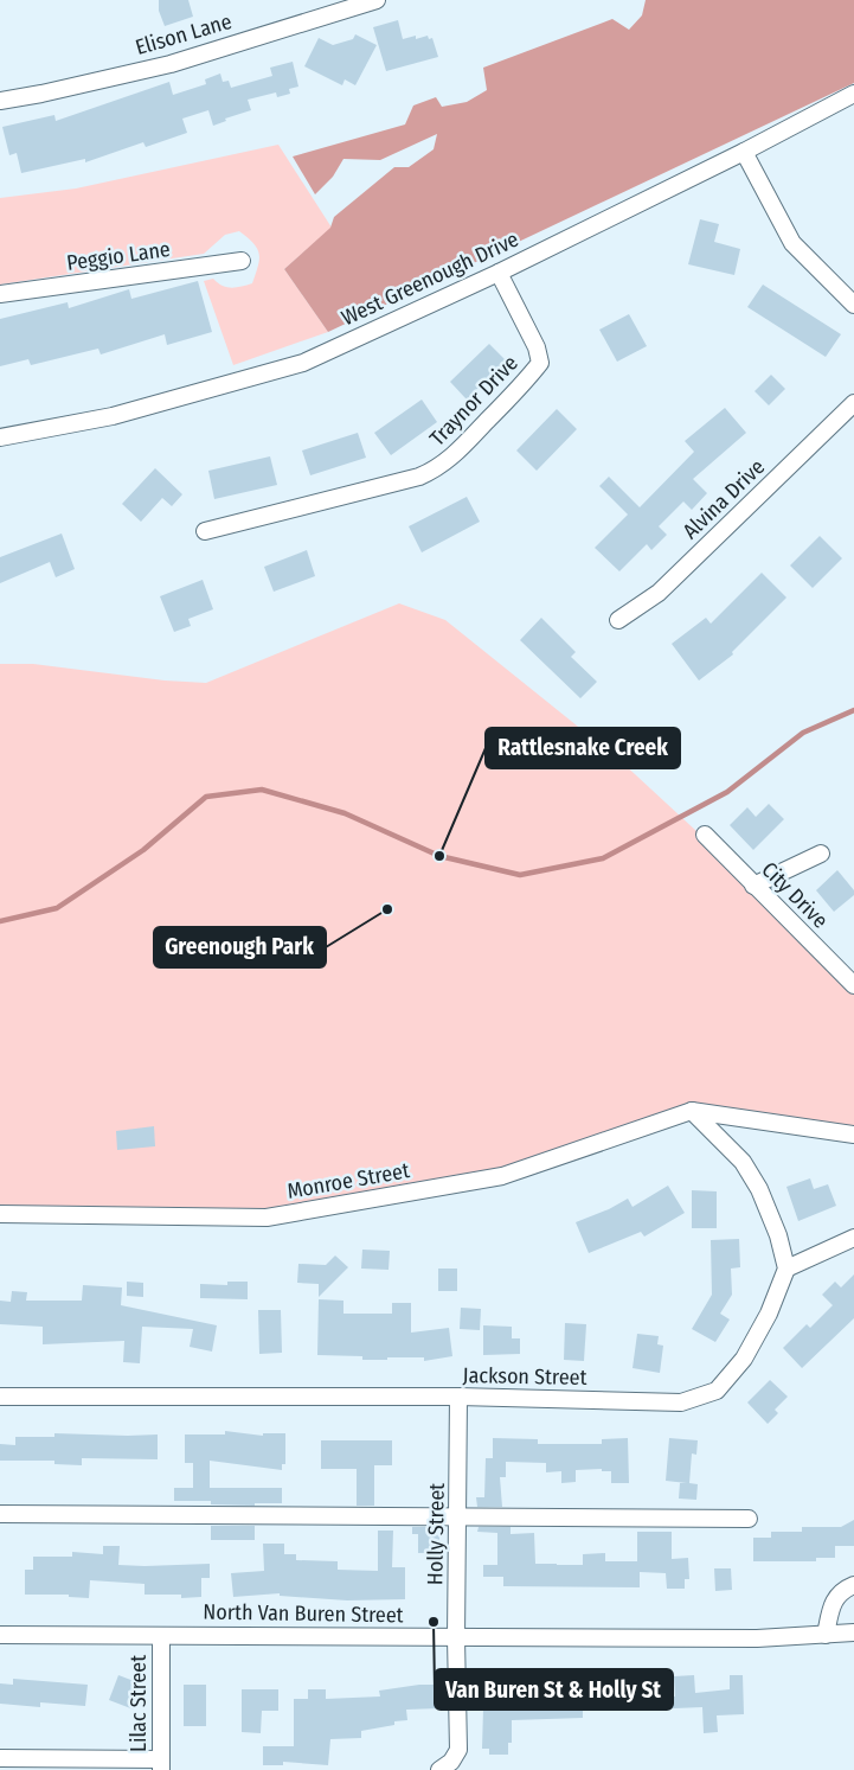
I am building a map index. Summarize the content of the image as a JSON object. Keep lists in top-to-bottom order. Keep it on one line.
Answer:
{"streets":{"street":["Elison Lane","Peggio Lane","West Greenough Drive","Traynor Drive","Alvina Drive","City Drive","Monroe Street","Jackson Street","Holly Street","North Van Buren Street","Lilac Street"]},"crossings":[["West Greenough Drive","Traynor Drive"],["Jackson Street","Holly Street"],["Holly Street","North Van Buren Street"],["North Van Buren Street","Lilac Street"]],"places":["Rattlesnake Creek","Greenough Park","Van Buren St & Holly St"]}
